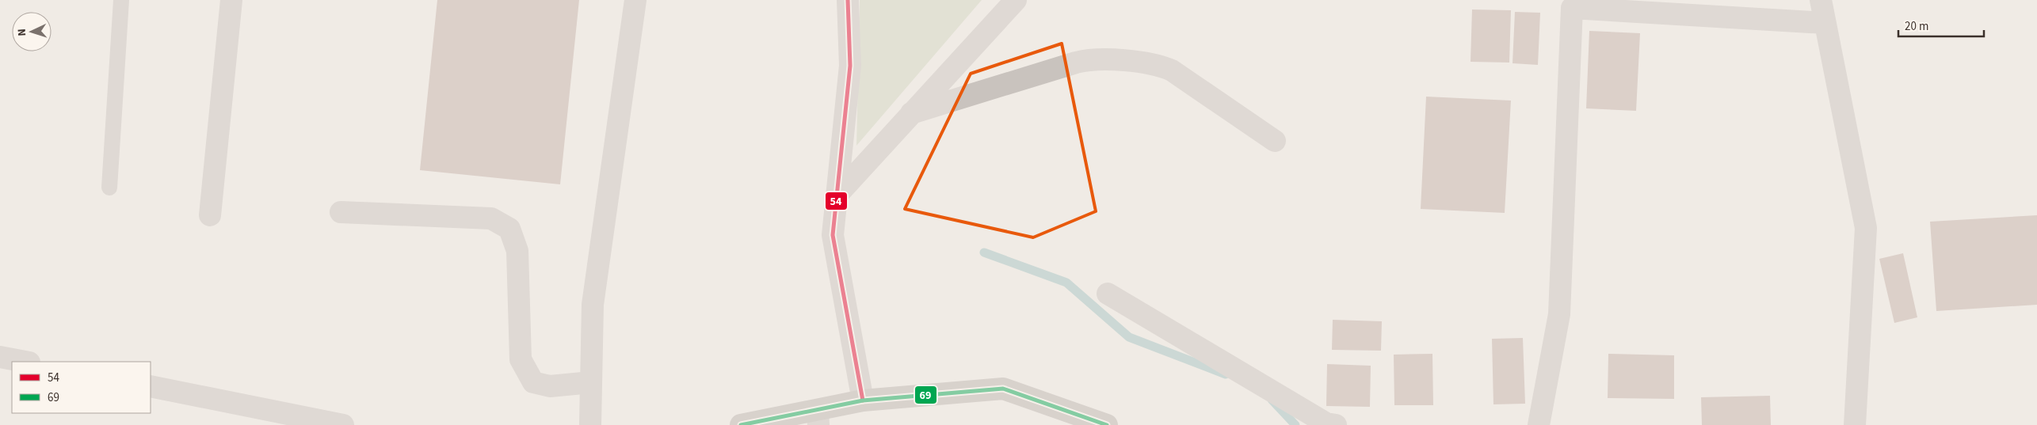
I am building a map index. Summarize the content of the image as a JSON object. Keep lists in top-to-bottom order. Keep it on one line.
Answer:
{"lines":["transit line 54","transit line 69"],"legend":["54","69"],"scale_bar":"20 m","north":"left"}
